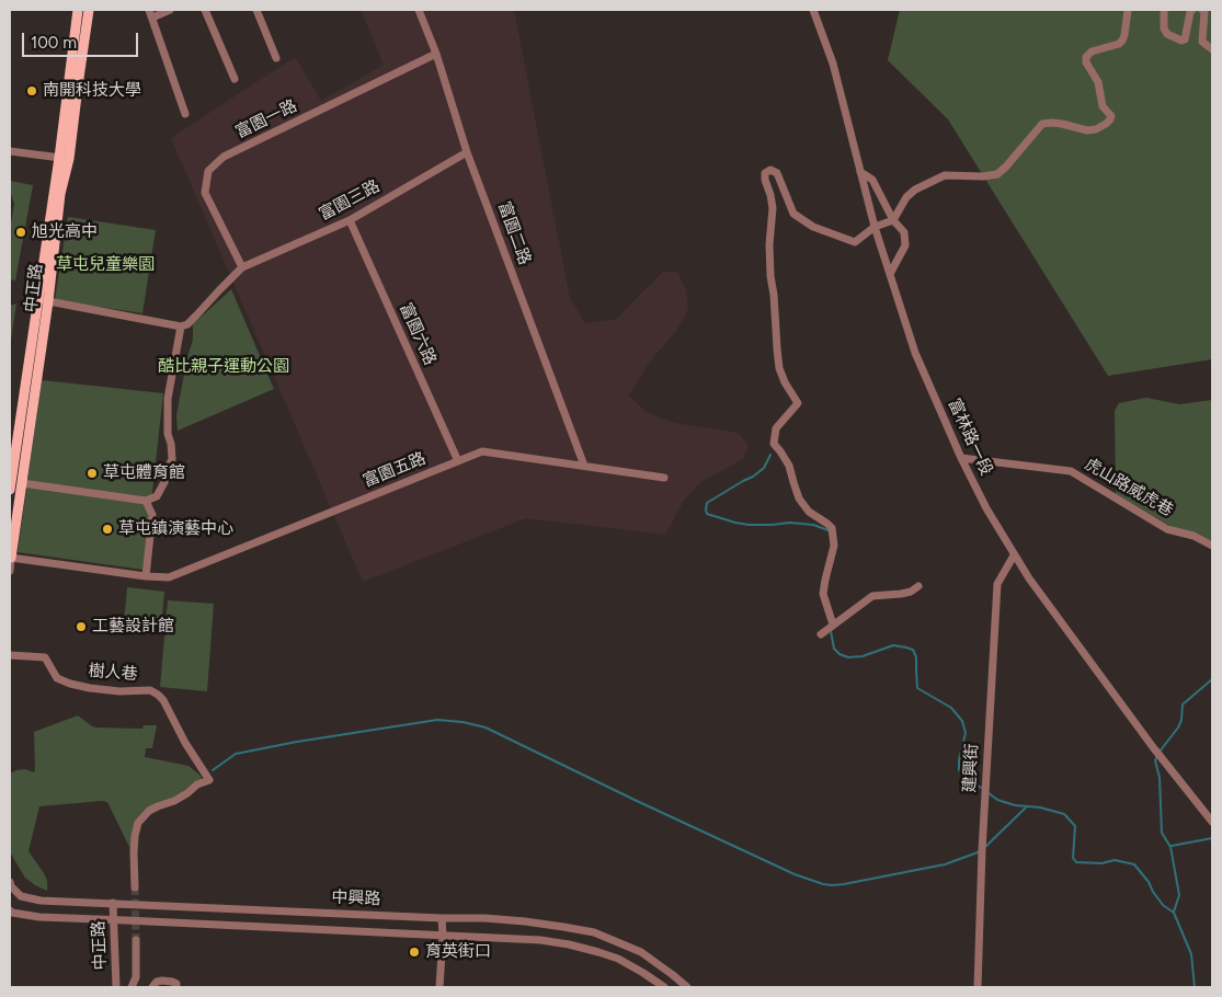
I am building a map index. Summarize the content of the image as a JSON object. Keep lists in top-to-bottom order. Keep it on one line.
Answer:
{"streets":{"main road":["中正路"],"street":["富園一路","富園三路","富園二路","富園六路","富林路一段","富園五路","虎山路威虎巷","樹人巷","建興街","中興路"]},"crossings":[["富園一路","富園三路"],["富園一路","富園二路"],["富園三路","富園二路"],["富園三路","富園六路"],["富園二路","富園五路"],["中正路","富園五路"],["中正路","中興路"],["富園六路","富園五路"],["富林路一段","虎山路威虎巷"],["富林路一段","建興街"]],"parks":["草屯兒童樂園","酷比親子運動公園"],"places":["南開科技大學","旭光高中","草屯體育館","草屯鎮演藝中心","工藝設計館","育英街口"],"scale_bar":"100 m"}
